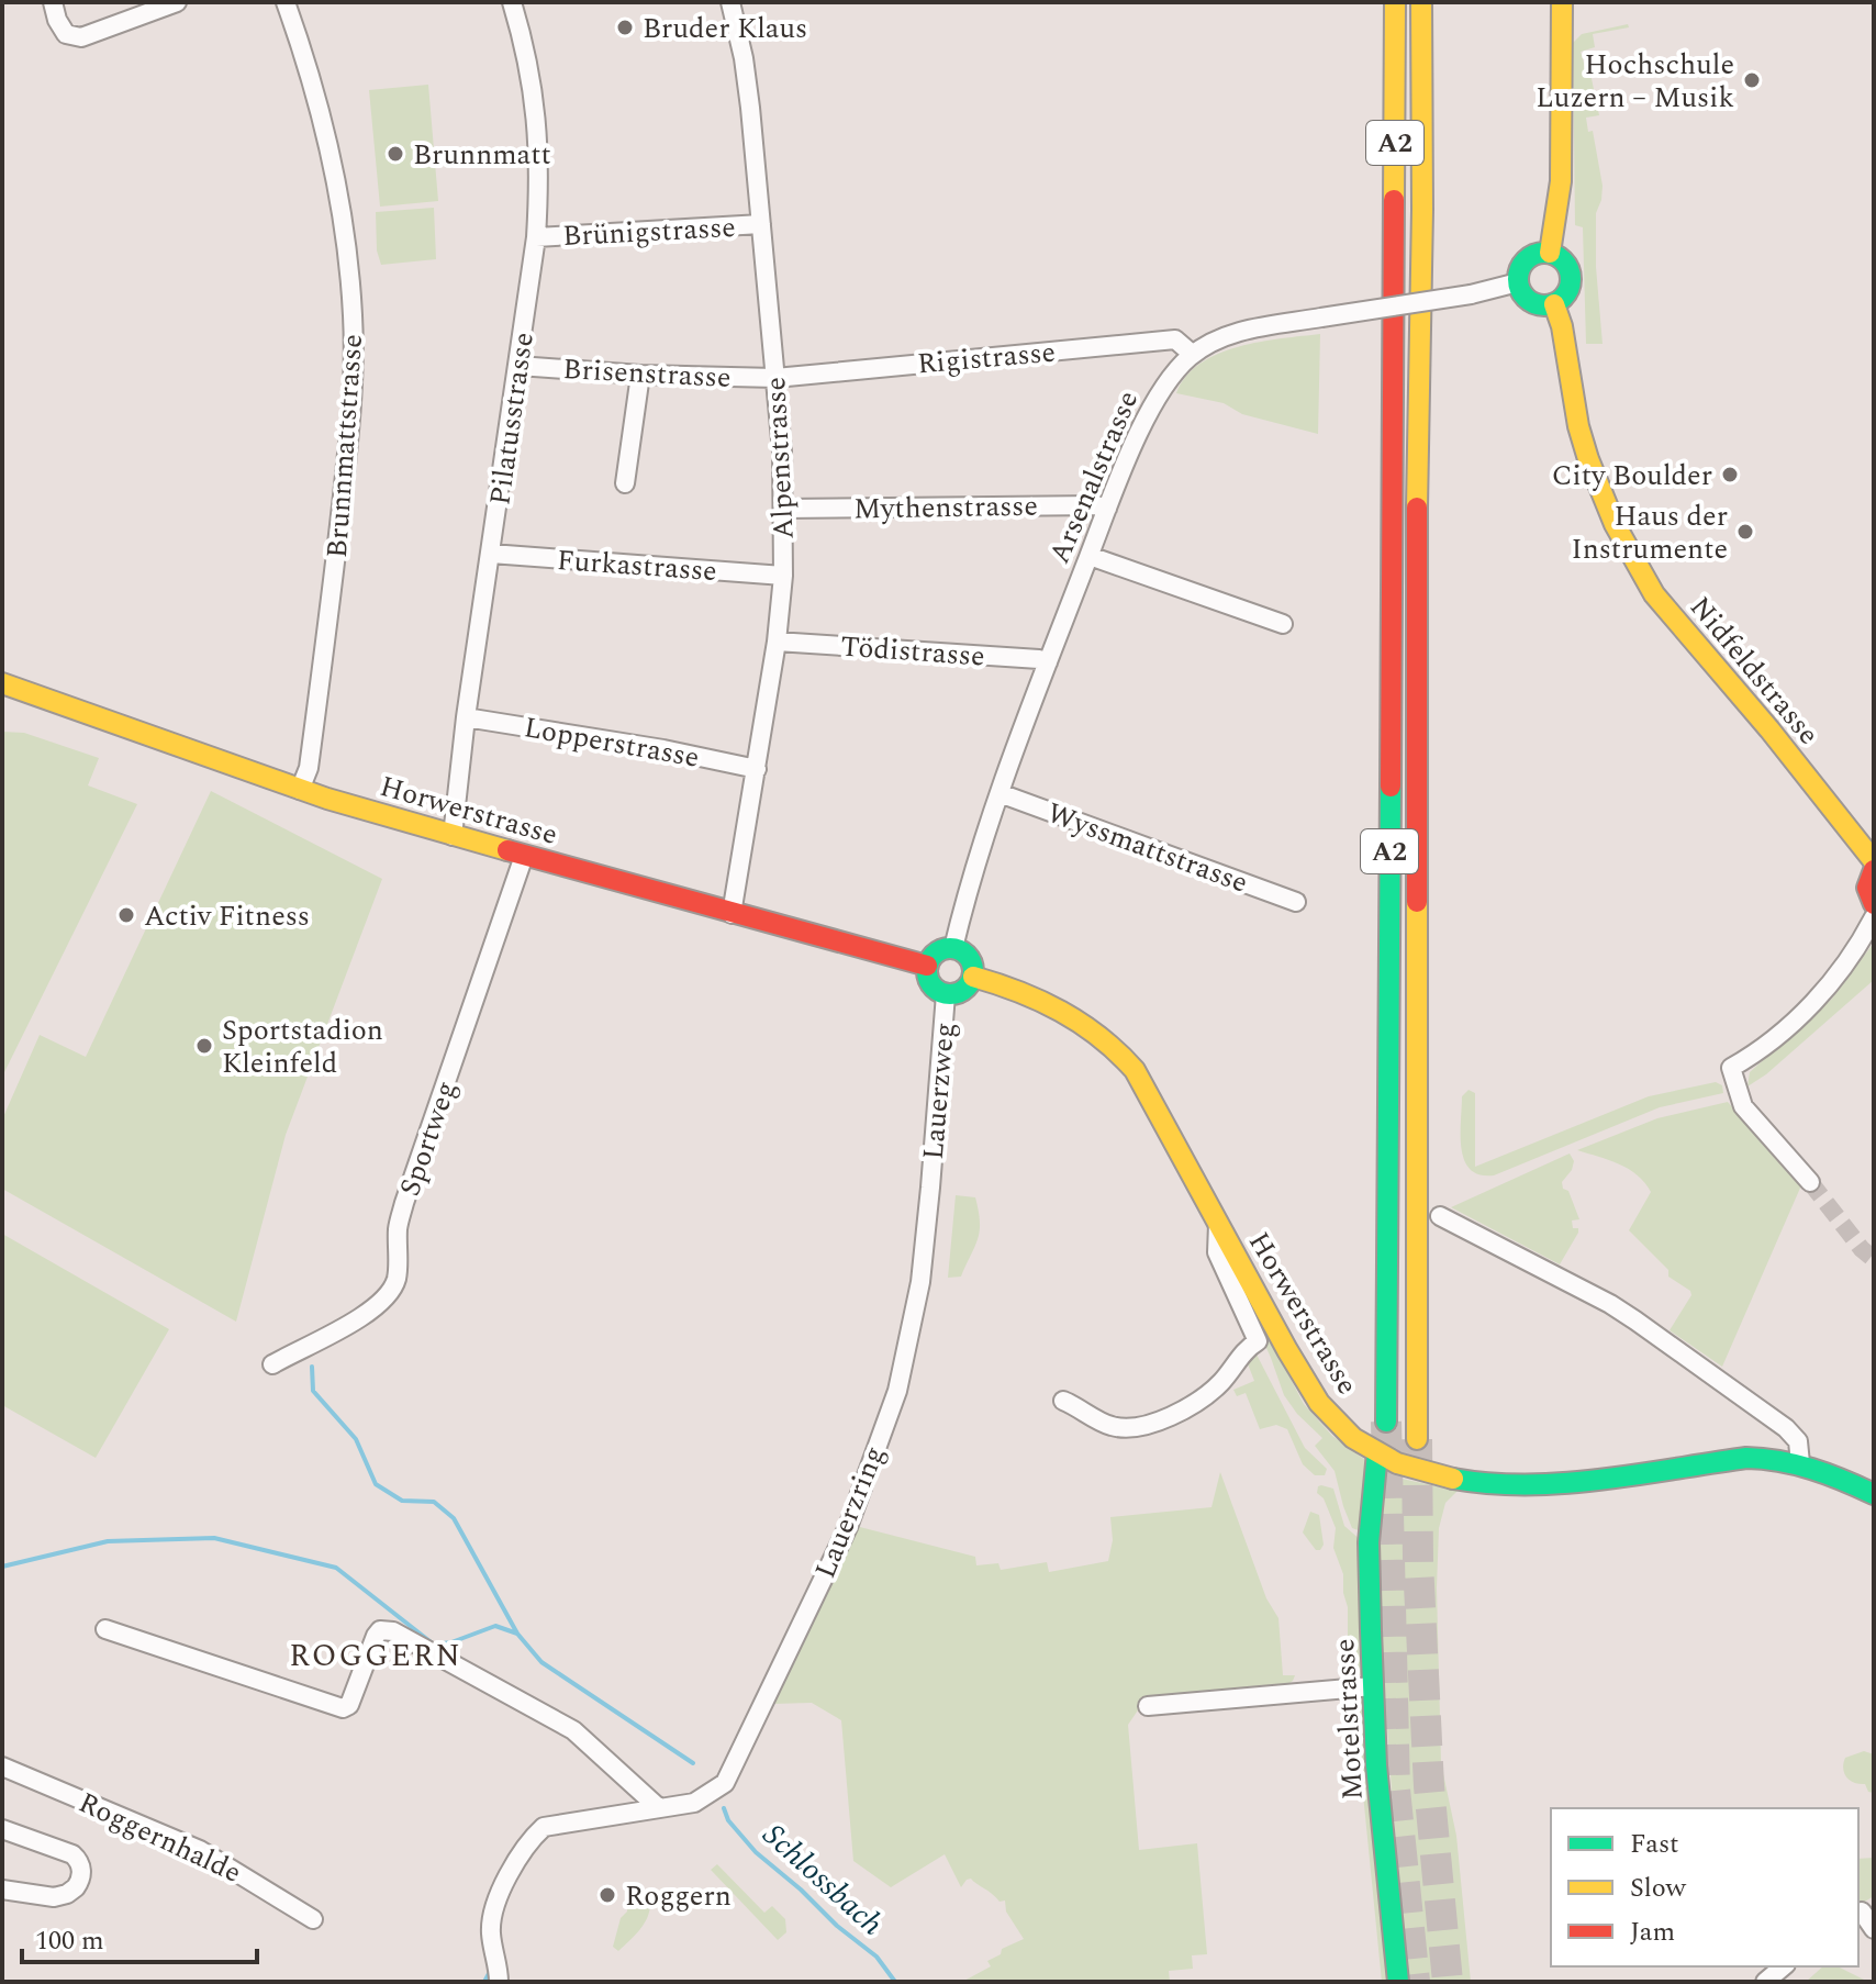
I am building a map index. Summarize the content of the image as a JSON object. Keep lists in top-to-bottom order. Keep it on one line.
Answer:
{"streets":{"main road":["A2","Nidfeldstrasse","Horwerstrasse","Motelstrasse"],"street":["Brünigstrasse","Rigistrasse","Brisenstrasse","Pilatusstrasse","Brunnmattstrasse","Alpenstrasse","Arsenalstrasse","Mythenstrasse","Furkastrasse","Tödistrasse","Lopperstrasse","Wyssmattstrasse","Lauerzweg","Sportweg","Lauerzring","Roggernhalde"]},"crossings":[["Brünigstrasse","Pilatusstrasse"],["Brünigstrasse","Alpenstrasse"],["Rigistrasse","Brisenstrasse"],["Rigistrasse","Alpenstrasse"],["Rigistrasse","Arsenalstrasse"],["Brisenstrasse","Pilatusstrasse"],["Brisenstrasse","Alpenstrasse"],["Pilatusstrasse","Furkastrasse"],["Pilatusstrasse","Lopperstrasse"],["Pilatusstrasse","Horwerstrasse"],["Brunnmattstrasse","Horwerstrasse"],["Alpenstrasse","Mythenstrasse"],["Alpenstrasse","Furkastrasse"],["Alpenstrasse","Tödistrasse"],["Alpenstrasse","Lopperstrasse"],["Alpenstrasse","Horwerstrasse"],["Arsenalstrasse","Mythenstrasse"],["Arsenalstrasse","Tödistrasse"],["Arsenalstrasse","Nidfeldstrasse"],["Arsenalstrasse","Horwerstrasse"],["Arsenalstrasse","Wyssmattstrasse"],["Arsenalstrasse","Lauerzweg"],["Horwerstrasse","Lauerzweg"],["Horwerstrasse","Sportweg"],["Horwerstrasse","Motelstrasse"],["Lauerzweg","Lauerzring"]],"districts":["ROGGERN"],"water":["Schlossbach"],"places":["Bruder Klaus","Hochschule Luzern – Musik","Brunnmatt","City Boulder","Haus der Instrumente","Activ Fitness","Sportstadion Kleinfeld","Roggern"],"legend":["Fast","Slow","Jam"],"scale_bar":"100 m"}
